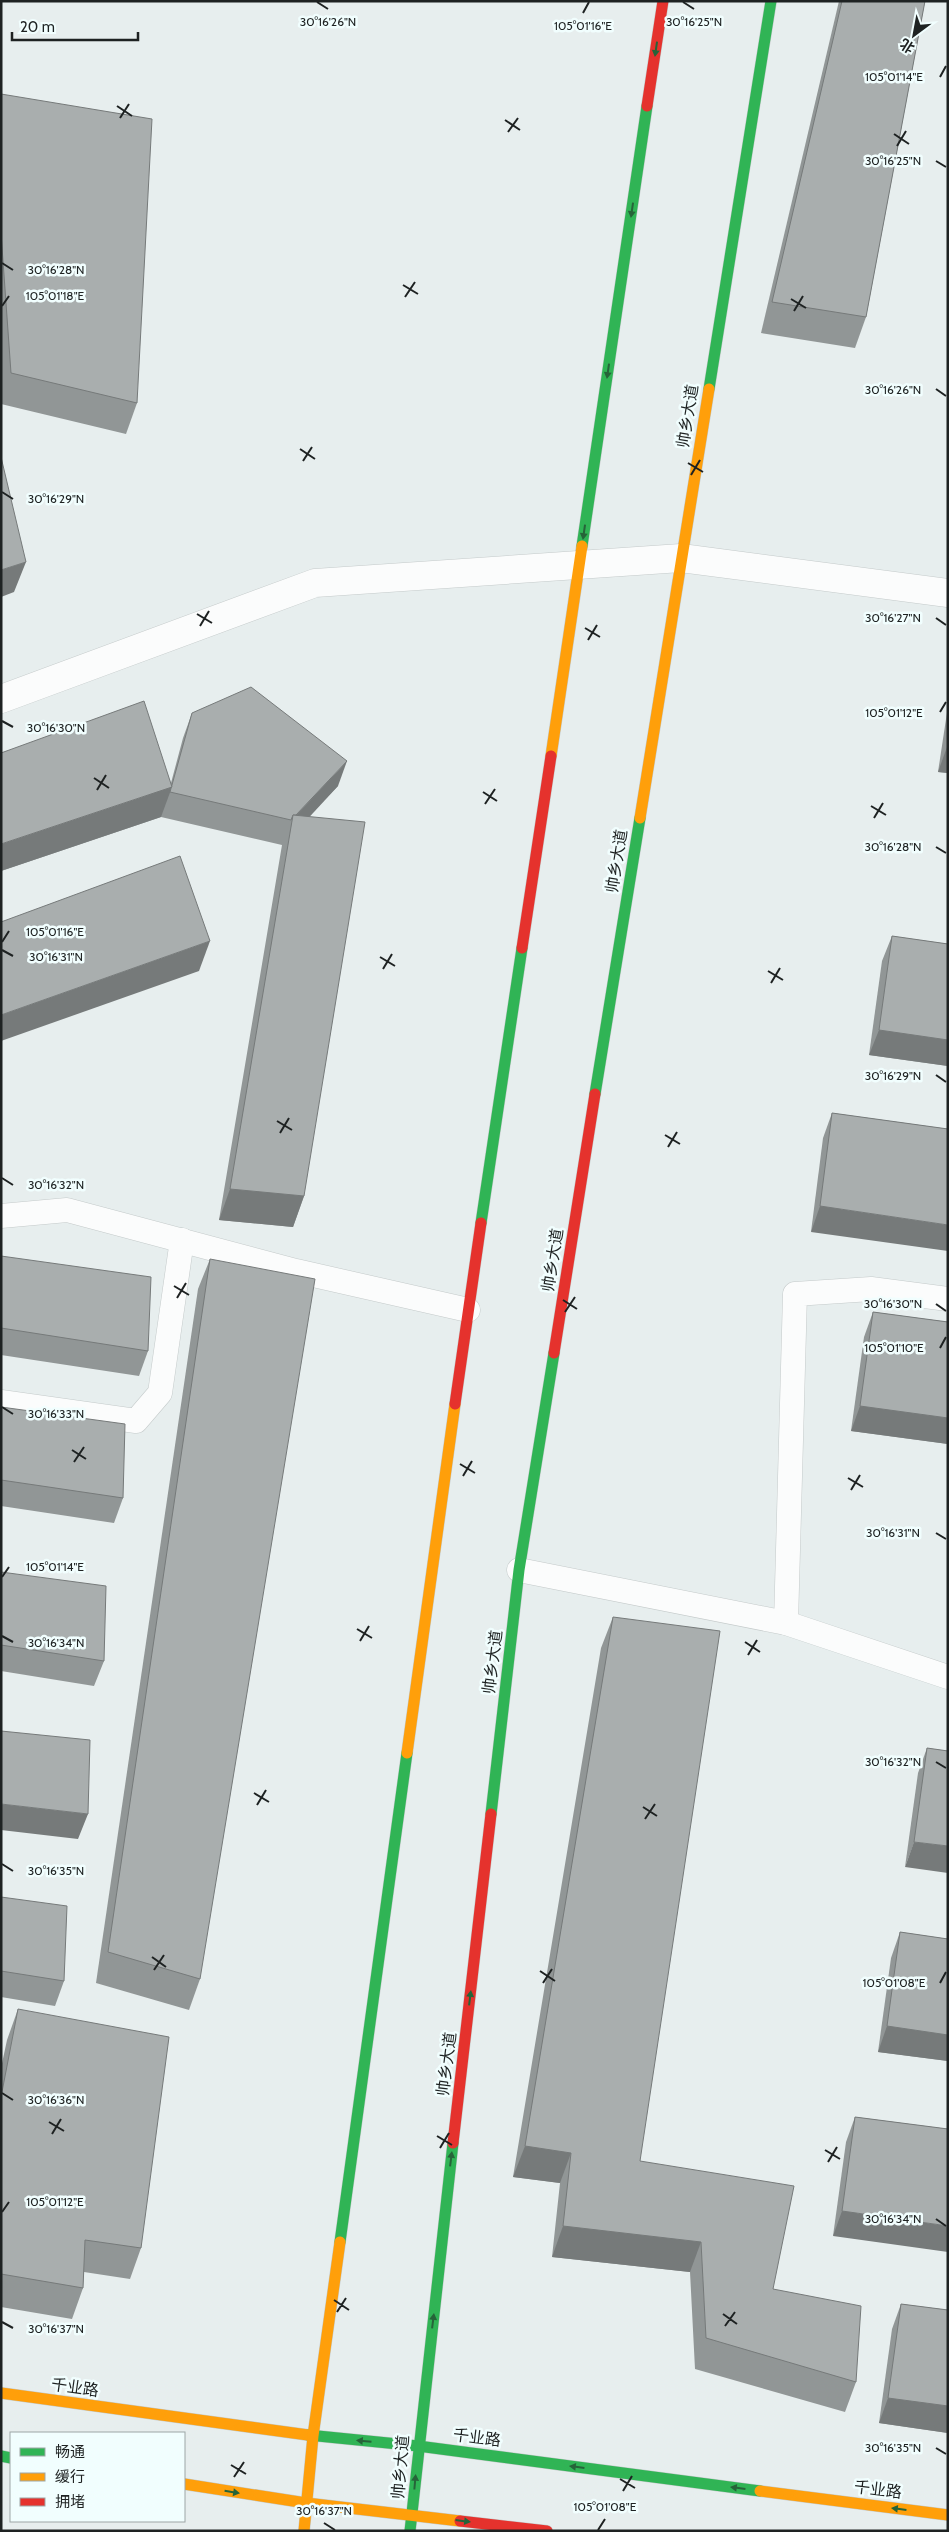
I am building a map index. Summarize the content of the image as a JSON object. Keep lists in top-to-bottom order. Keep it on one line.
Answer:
{"streets":{"main road":["帅乡大道","千业路"]},"crossings":[["帅乡大道","千业路"]],"legend":["畅通","缓行","拥堵"],"scale_bar":"20 m","north":"bottom left","coordinates":["30°16'26\"N","30°16'25\"N","105°01'16\"E","105°01'14\"E","30°16'28\"N","105°01'18\"E","30°16'29\"N","30°16'27\"N","105°01'12\"E","30°16'30\"N","30°16'31\"N","30°16'32\"N","105°01'10\"E","30°16'33\"N","30°16'34\"N","30°16'35\"N","105°01'08\"E","30°16'36\"N","30°16'37\"N"]}
